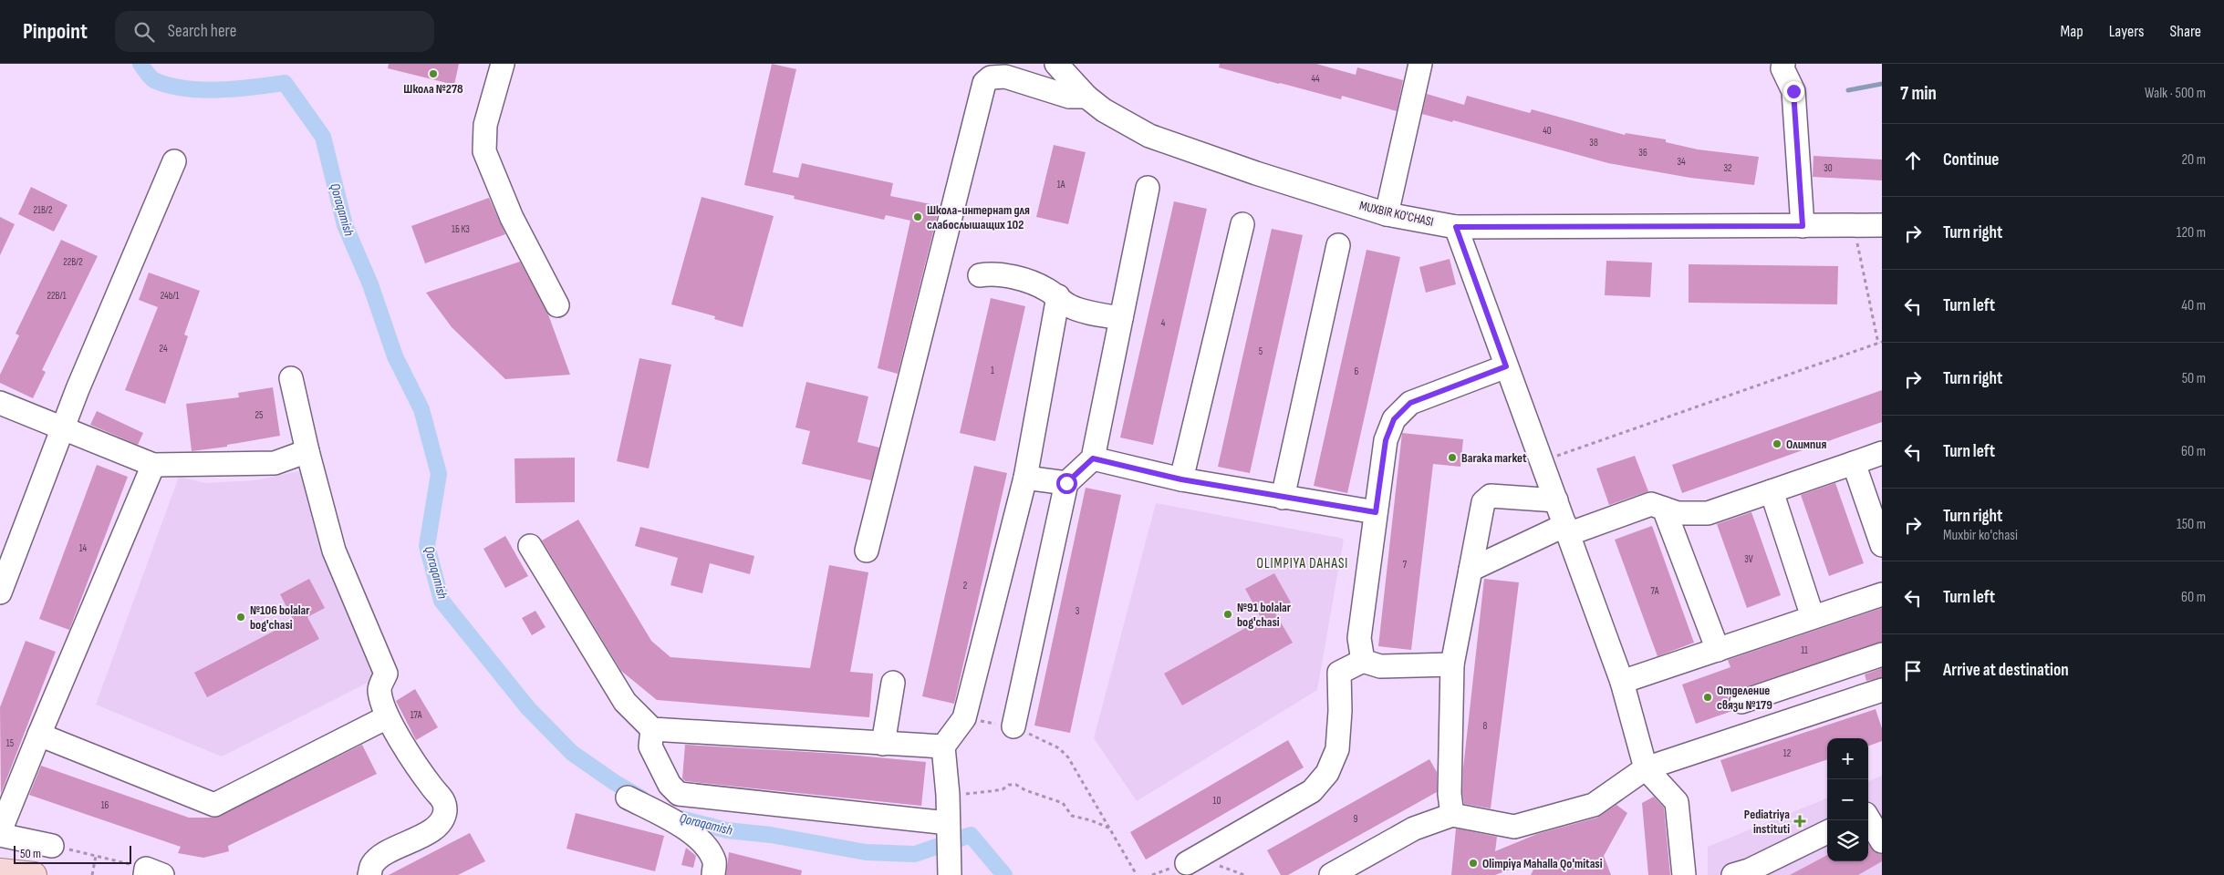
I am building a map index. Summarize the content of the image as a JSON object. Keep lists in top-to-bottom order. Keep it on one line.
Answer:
{"streets":{"street":["MUXBIR KO'CHASI"]},"districts":["OLIMPIYA DAHASI"],"water":["Qoraqamish"],"places":{"other":["Школа №278","Школа-интернат для слабослышащих 102","Олимпия","Baraka market","№91 bolalar bog'chasi","№106 bolalar bog'chasi","Отделение связи №179","Olimpiya Mahalla Qo'mitasi"],"health":["Pediatriya instituti"]},"house_numbers":["44","40","38","36","34","32","30","1A","21B/2","1Б К3","22B/2","22B/1","24b/1","4","24","5","1","6","25","14","3V","7","2","7A","3","11","17A","8","15","12","10","16","9"],"scale_bar":"50 m","page":{"header":"Pinpoint","search":"Search here","nav":["Map","Layers","Share"],"heading":["7 min","Walk · 500 m"],"list":[["Continue","20 m"],["Turn right","120 m"],["Turn left","40 m"],["Turn right","50 m"],["Turn left","60 m"],["Turn right","Muxbir ko'chasi","150 m"],["Turn left","60 m"],"Arrive at destination"],"map_buttons":["+","−"],"scale":"50 m"}}
